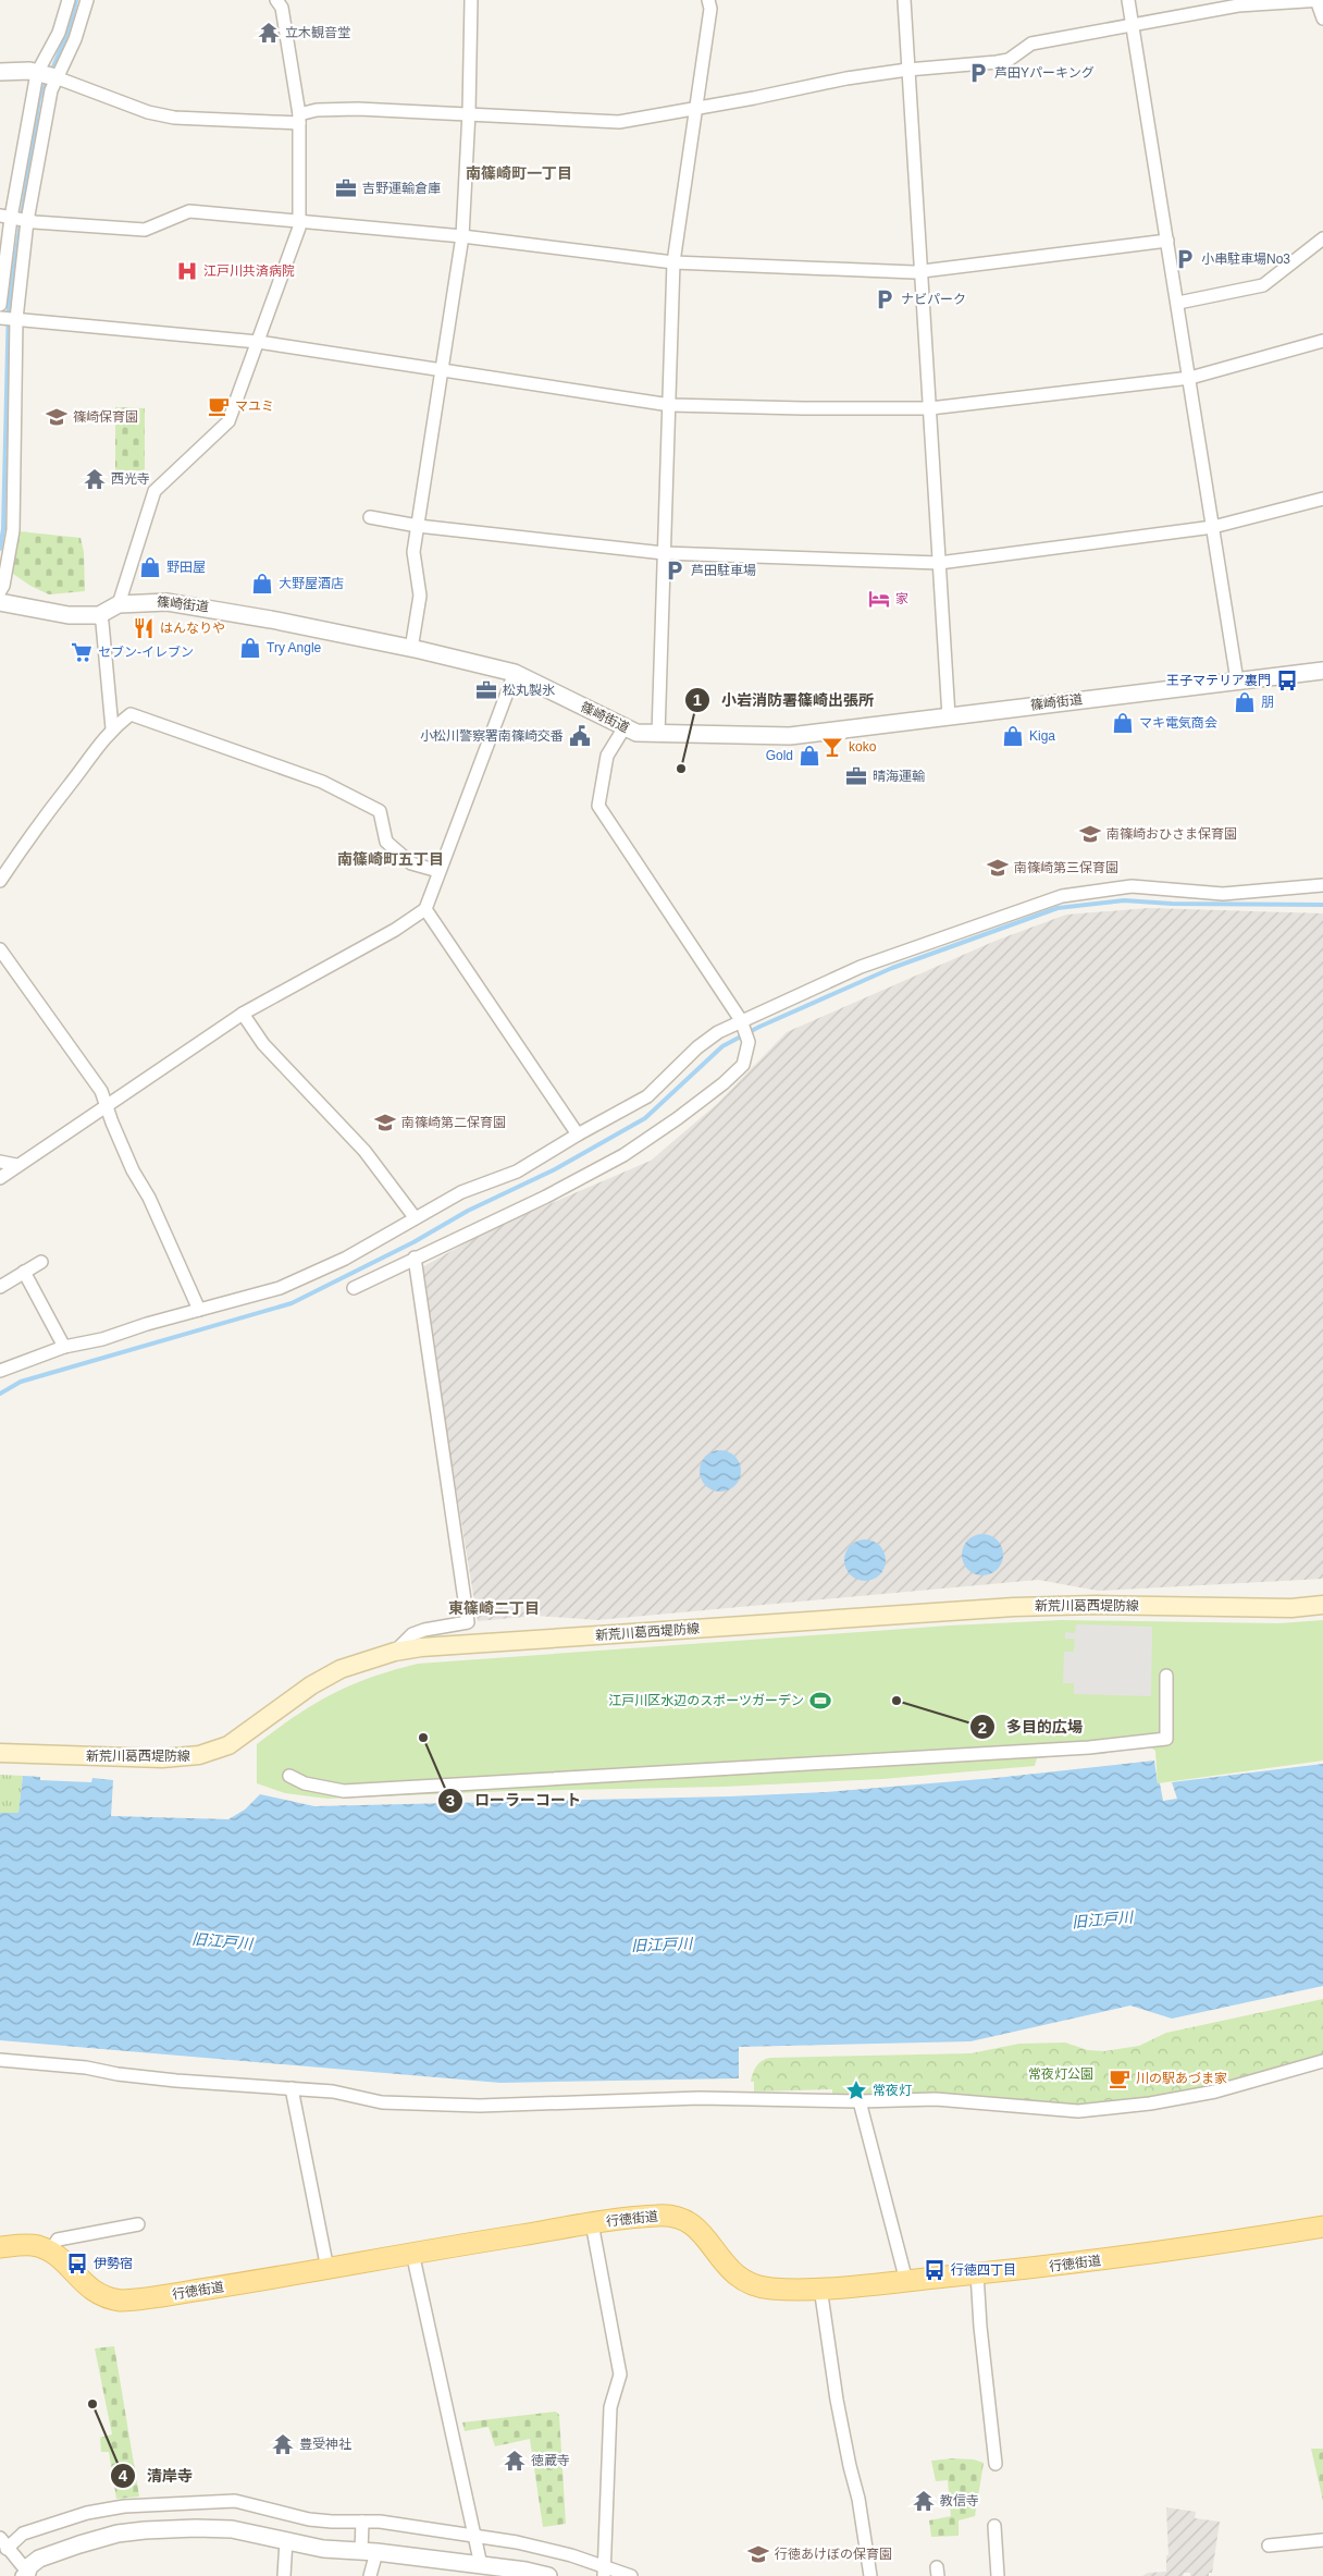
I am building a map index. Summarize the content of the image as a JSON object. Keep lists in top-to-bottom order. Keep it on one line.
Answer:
{"streets":{"main road":["新荒川葛西堤防線","行徳街道"],"street":["篠崎街道"]},"districts":["南篠崎町一丁目","南篠崎町五丁目","東篠崎二丁目"],"water":["旧江戸川"],"parks":["常夜灯公園"],"places":{"temple":["立木観音堂","西光寺","豊受神社","徳蔵寺","教信寺"],"parking":["芦田Yパーキング","小串駐車場No3","ナビパーク","芦田駐車場"],"office":["吉野運輸倉庫","松丸製氷","晴海運輸"],"hospital":["江戸川共済病院"],"cafe":["マユミ","川の駅あづま家"],"school or university":["篠崎保育園","南篠崎おひさま保育園","南篠崎第三保育園","南篠崎第二保育園","行徳あけぼの保育園"],"shop":["野田屋","大野屋酒店","Try Angle","朋","マキ電気商会","Kiga","Gold"],"hotel":["家"],"restaurant":["はんなりや"],"supermarket":["セブン-イレブン"],"bus stop":["王子マテリア裏門","伊勢宿","行徳四丁目"],"public building":["小松川警察署南篠崎交番"],"bar":["koko"],"other":["小岩消防署篠崎出張所","多目的広場","ローラーコート","清岸寺"],"sports":["江戸川区水辺のスポーツガーデン"],"place":["常夜灯"]}}
